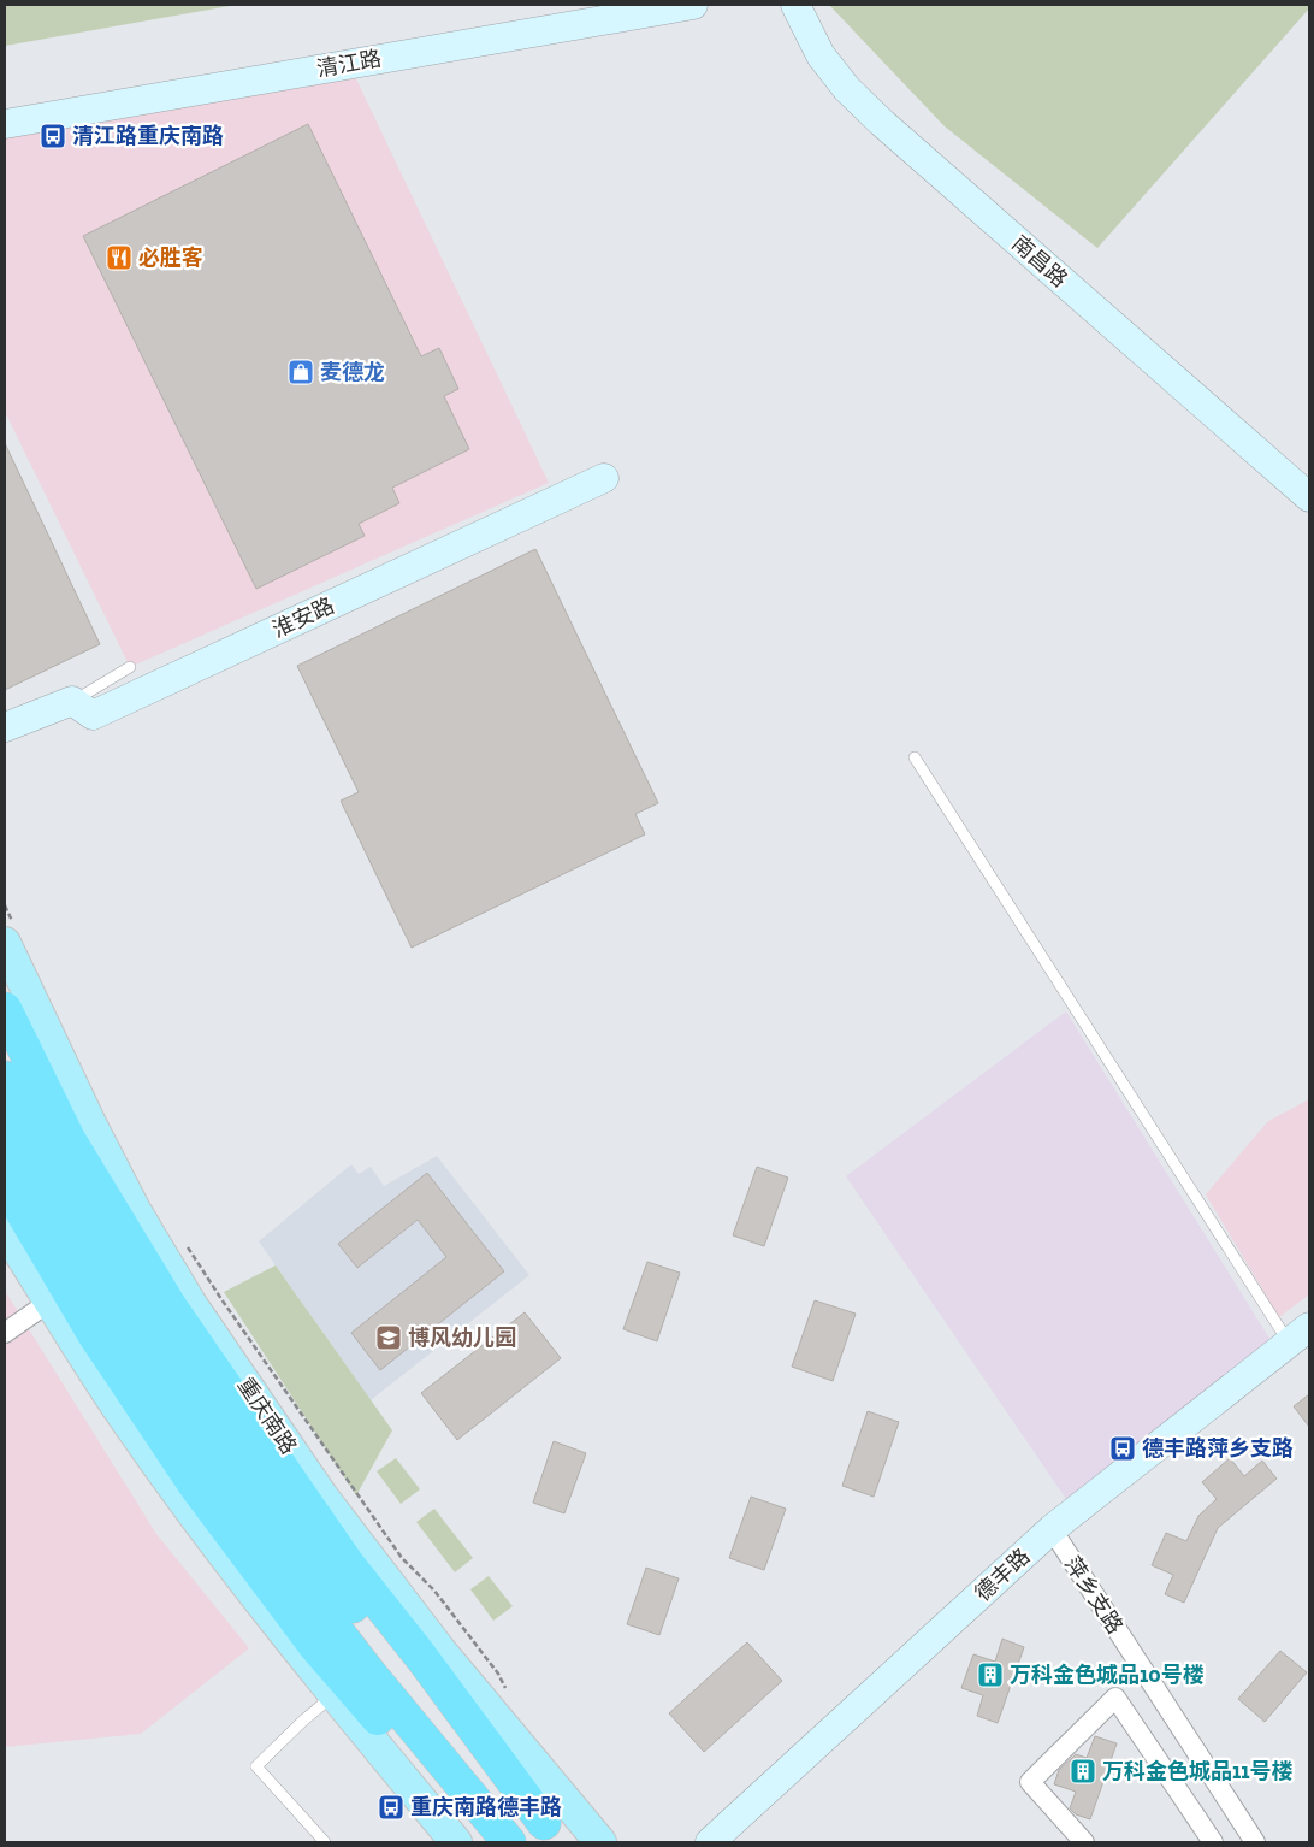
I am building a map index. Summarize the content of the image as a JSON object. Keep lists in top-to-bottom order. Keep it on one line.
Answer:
{"streets":{"main road":["重庆南路"],"street":["清江路","南昌路","淮安路","德丰路","萍乡支路"]},"crossings":[["德丰路","萍乡支路"]],"places":{"bus stop":["清江路重庆南路","德丰路萍乡支路","重庆南路德丰路"],"restaurant":["必胜客"],"shop":["麦德龙"],"school or university":["博风幼儿园"],"building":["万科金色城品10号楼","万科金色城品11号楼"]}}
